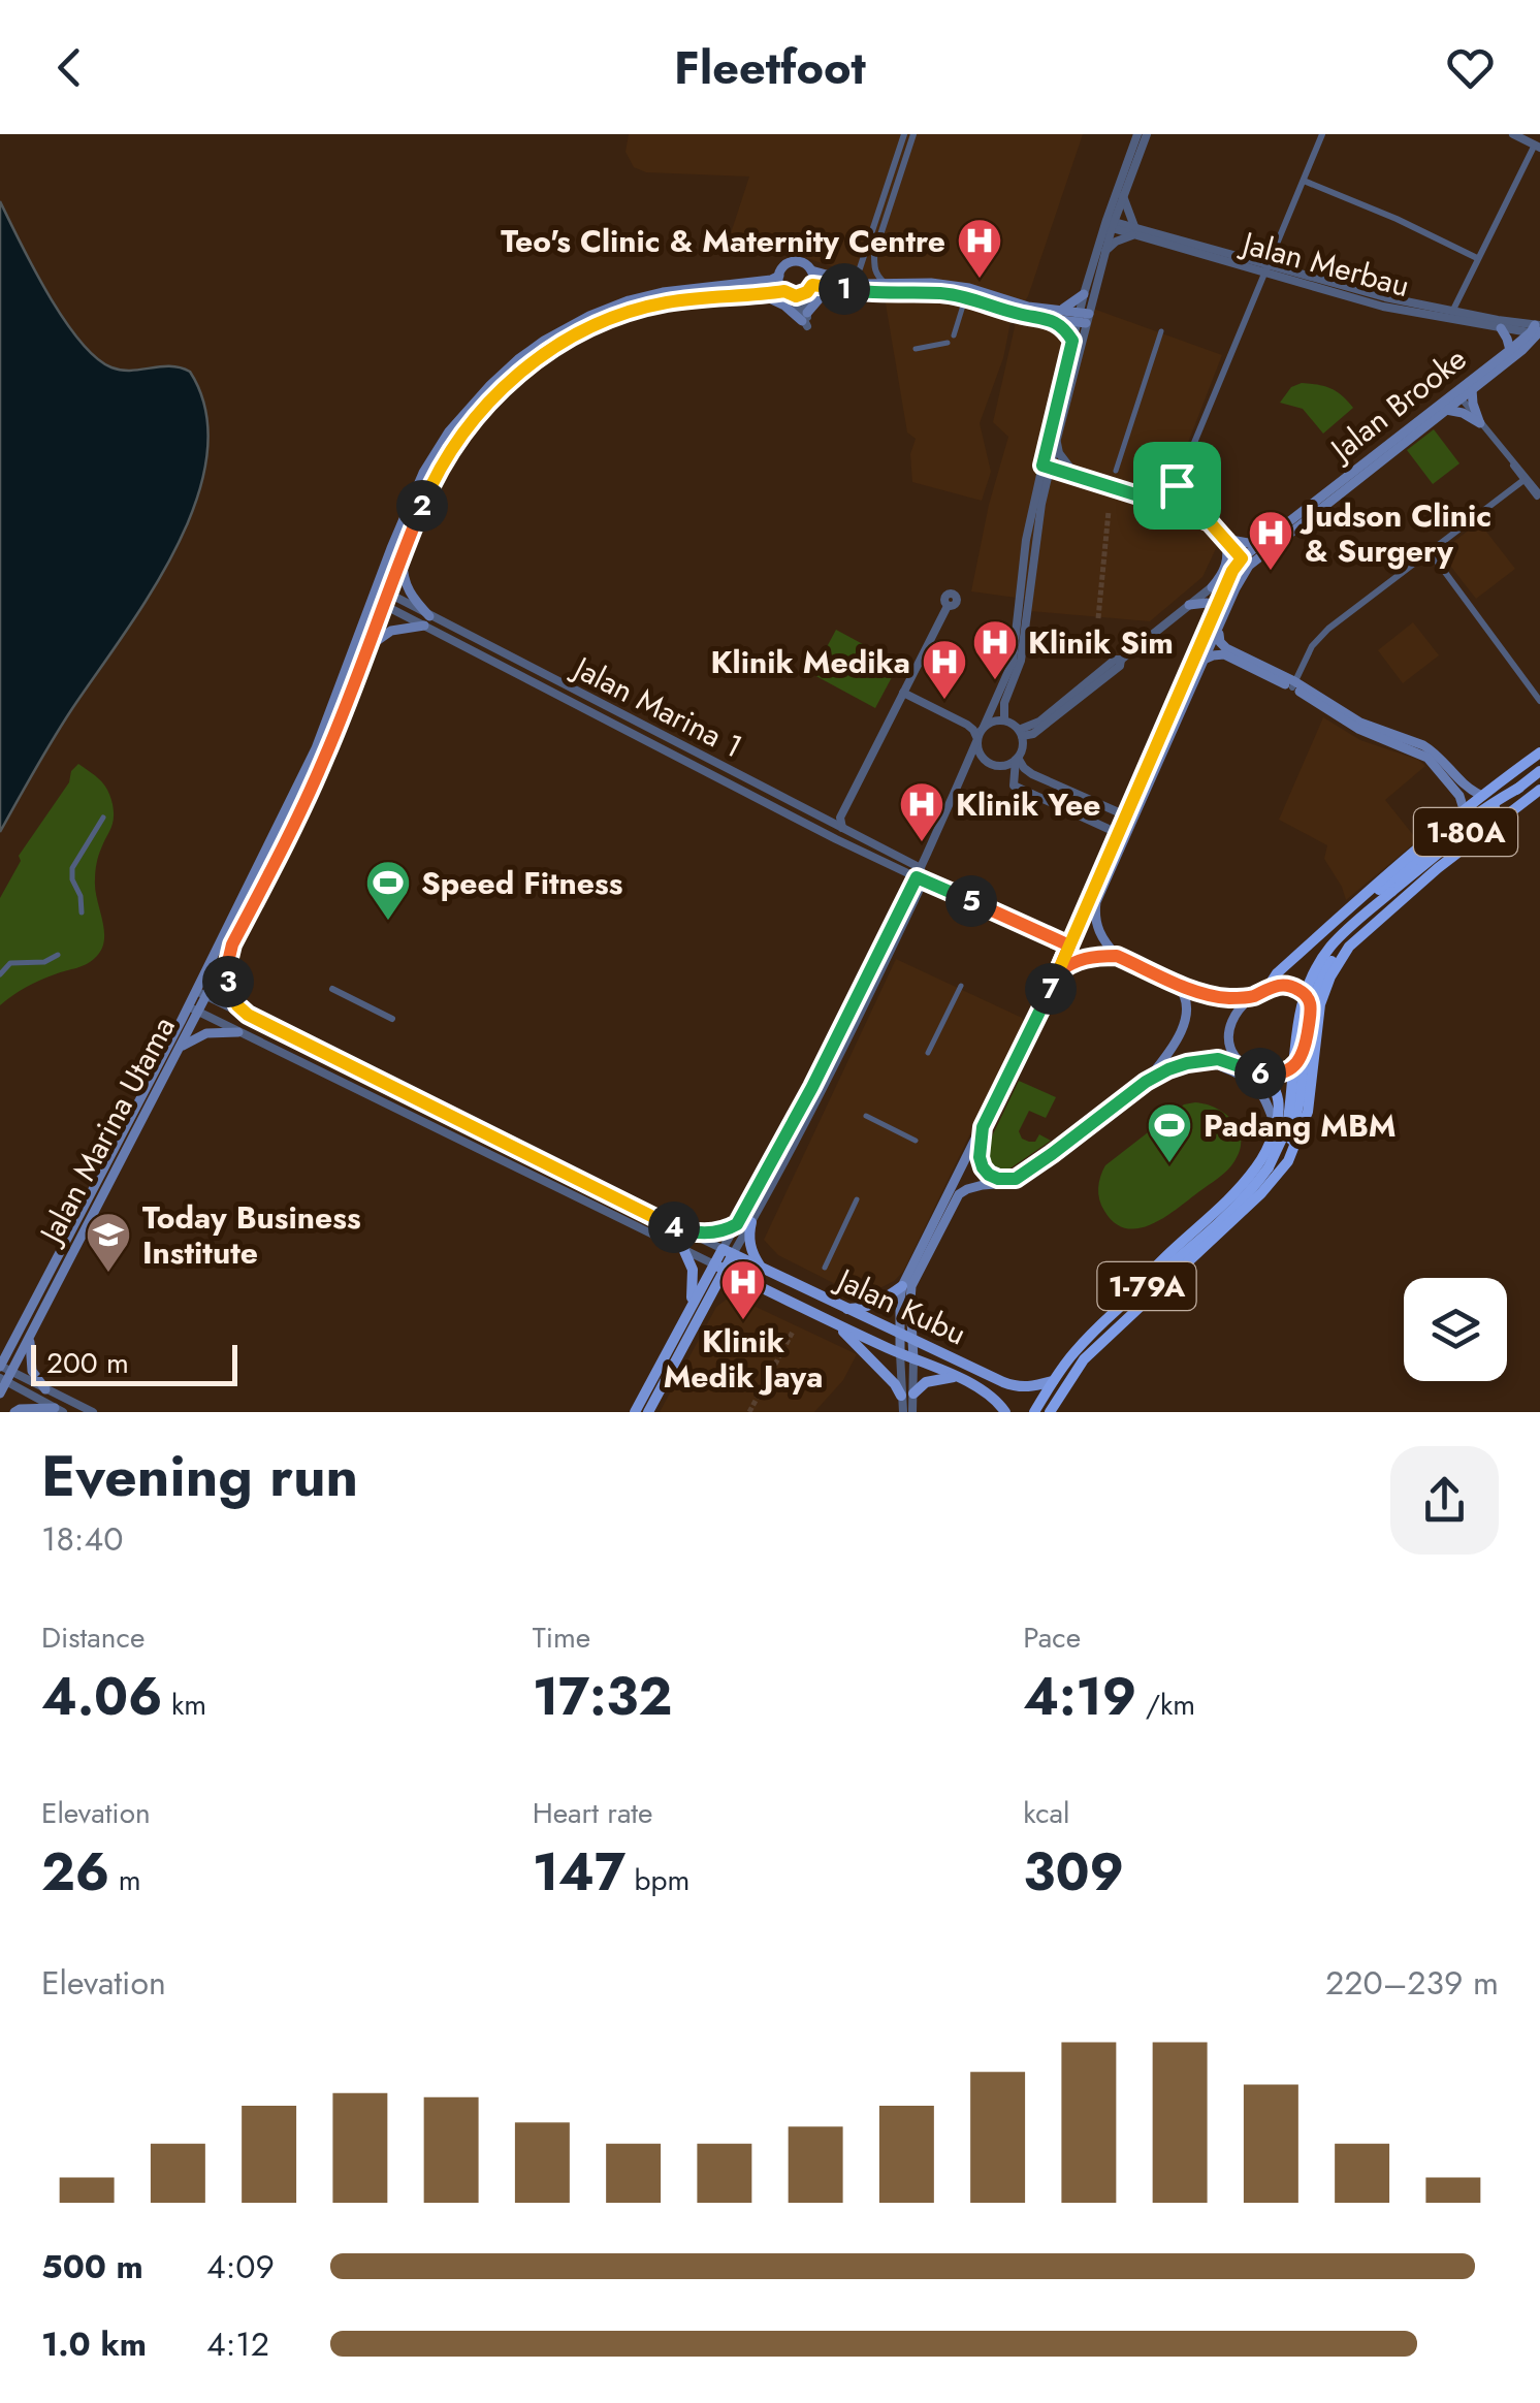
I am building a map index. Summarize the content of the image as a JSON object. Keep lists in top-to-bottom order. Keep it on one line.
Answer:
{"streets":{"highway":["1-80A","1-79A"],"main road":["Jalan Brooke","Jalan Marina Utama","Jalan Kubu"],"street":["Jalan Merbau","Jalan Marina 1"]},"crossings":[["Jalan Merbau","Jalan Brooke"],["Jalan Marina 1","Jalan Marina Utama"],["1-80A","1-79A"],["1-79A","Jalan Kubu"]],"places":{"hospital":["Teo's Clinic & Maternity Centre","Judson Clinic & Surgery","Klinik Sim","Klinik Medika","Klinik Yee","Klinik Medik Jaya"],"sports":["Speed Fitness","Padang MBM"],"school or university":["Today Business Institute"]},"scale_bar":"200 m","page":{"header":"Fleetfoot","pins":["1","2","5","3","7","6","4"],"scale":"200 m","heading":["Evening run","18:40"],"stats":[["Distance","4.06 km"],["Time","17:32"],["Pace","4:19 /km"],["Elevation","26 m"],["Heart rate","147 bpm"],["kcal","309"]],"chart":["Elevation","220–239 m"],"list":[{"name":"500 m","note":"4:09"},{"name":"1.0 km","note":"4:12"}]}}
